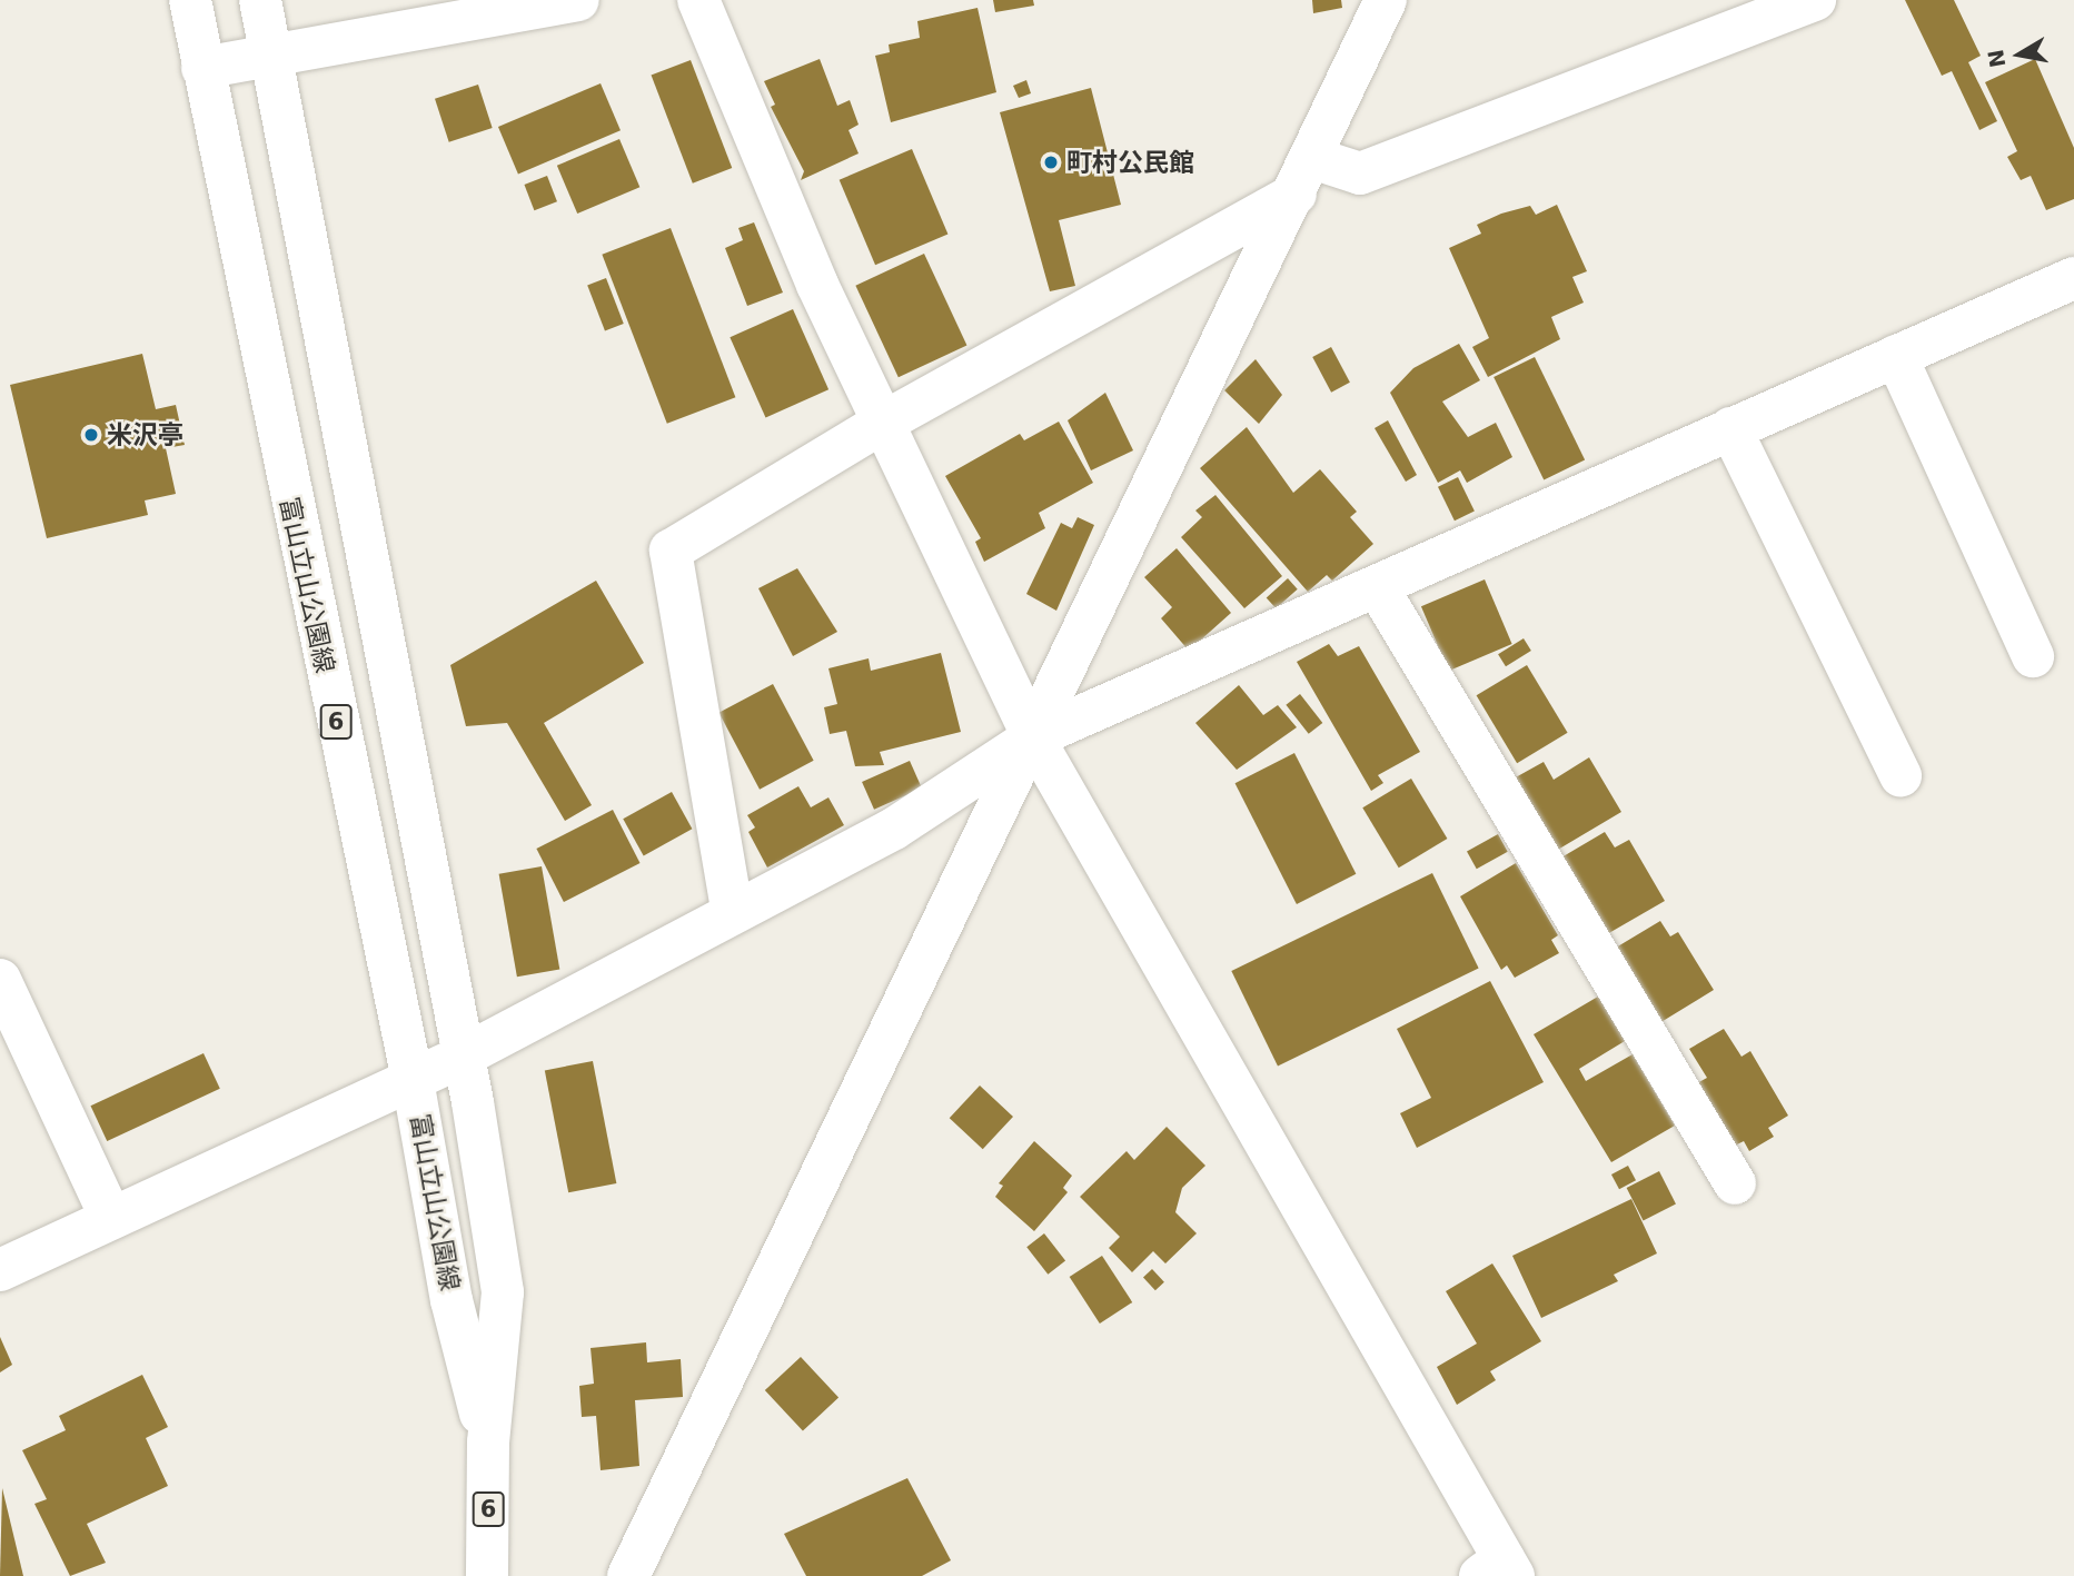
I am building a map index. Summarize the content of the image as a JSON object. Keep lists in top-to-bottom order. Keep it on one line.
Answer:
{"streets":{"street":["富山立山公園線","6"]},"places":["町村公民館","米沢亭"],"north":"left"}
